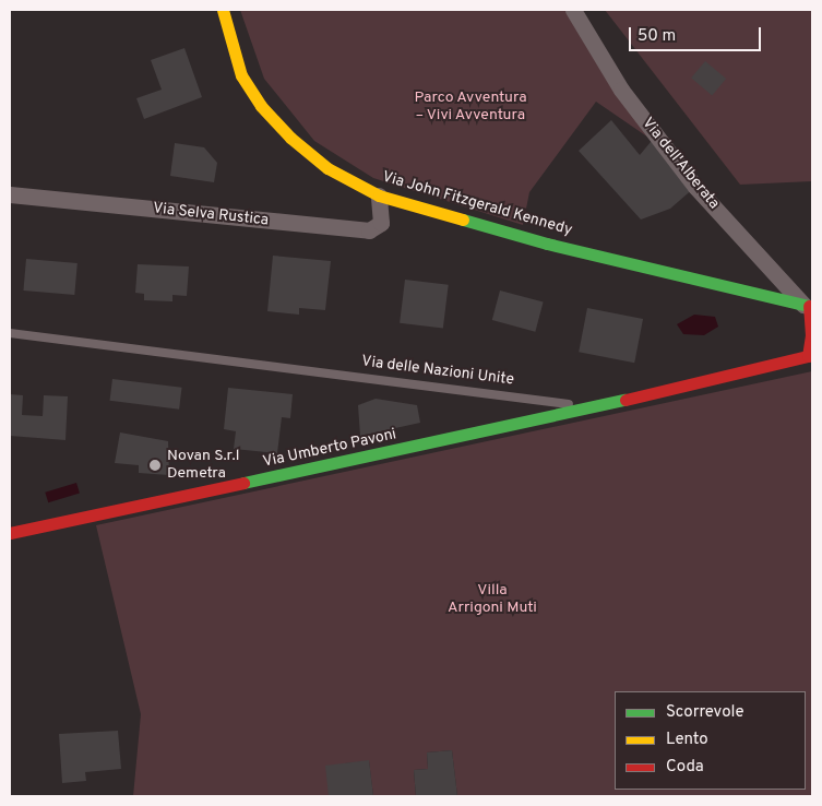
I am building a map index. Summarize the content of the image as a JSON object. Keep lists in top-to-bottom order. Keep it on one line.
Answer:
{"streets":{"street":["Via dell'Alberata","Via John Fitzgerald Kennedy","Via Selva Rustica","Via delle Nazioni Unite","Via Umberto Pavoni"]},"crossings":[["Via dell'Alberata","Via John Fitzgerald Kennedy"],["Via dell'Alberata","Via delle Nazioni Unite"],["Via John Fitzgerald Kennedy","Via Selva Rustica"],["Via John Fitzgerald Kennedy","Via delle Nazioni Unite"],["Via delle Nazioni Unite","Via Umberto Pavoni"]],"parks":["Parco Avventura – Vivi Avventura","Villa Arrigoni Muti"],"places":["Novan S.r.l Demetra"],"legend":["Scorrevole","Lento","Coda"],"scale_bar":"50 m"}
